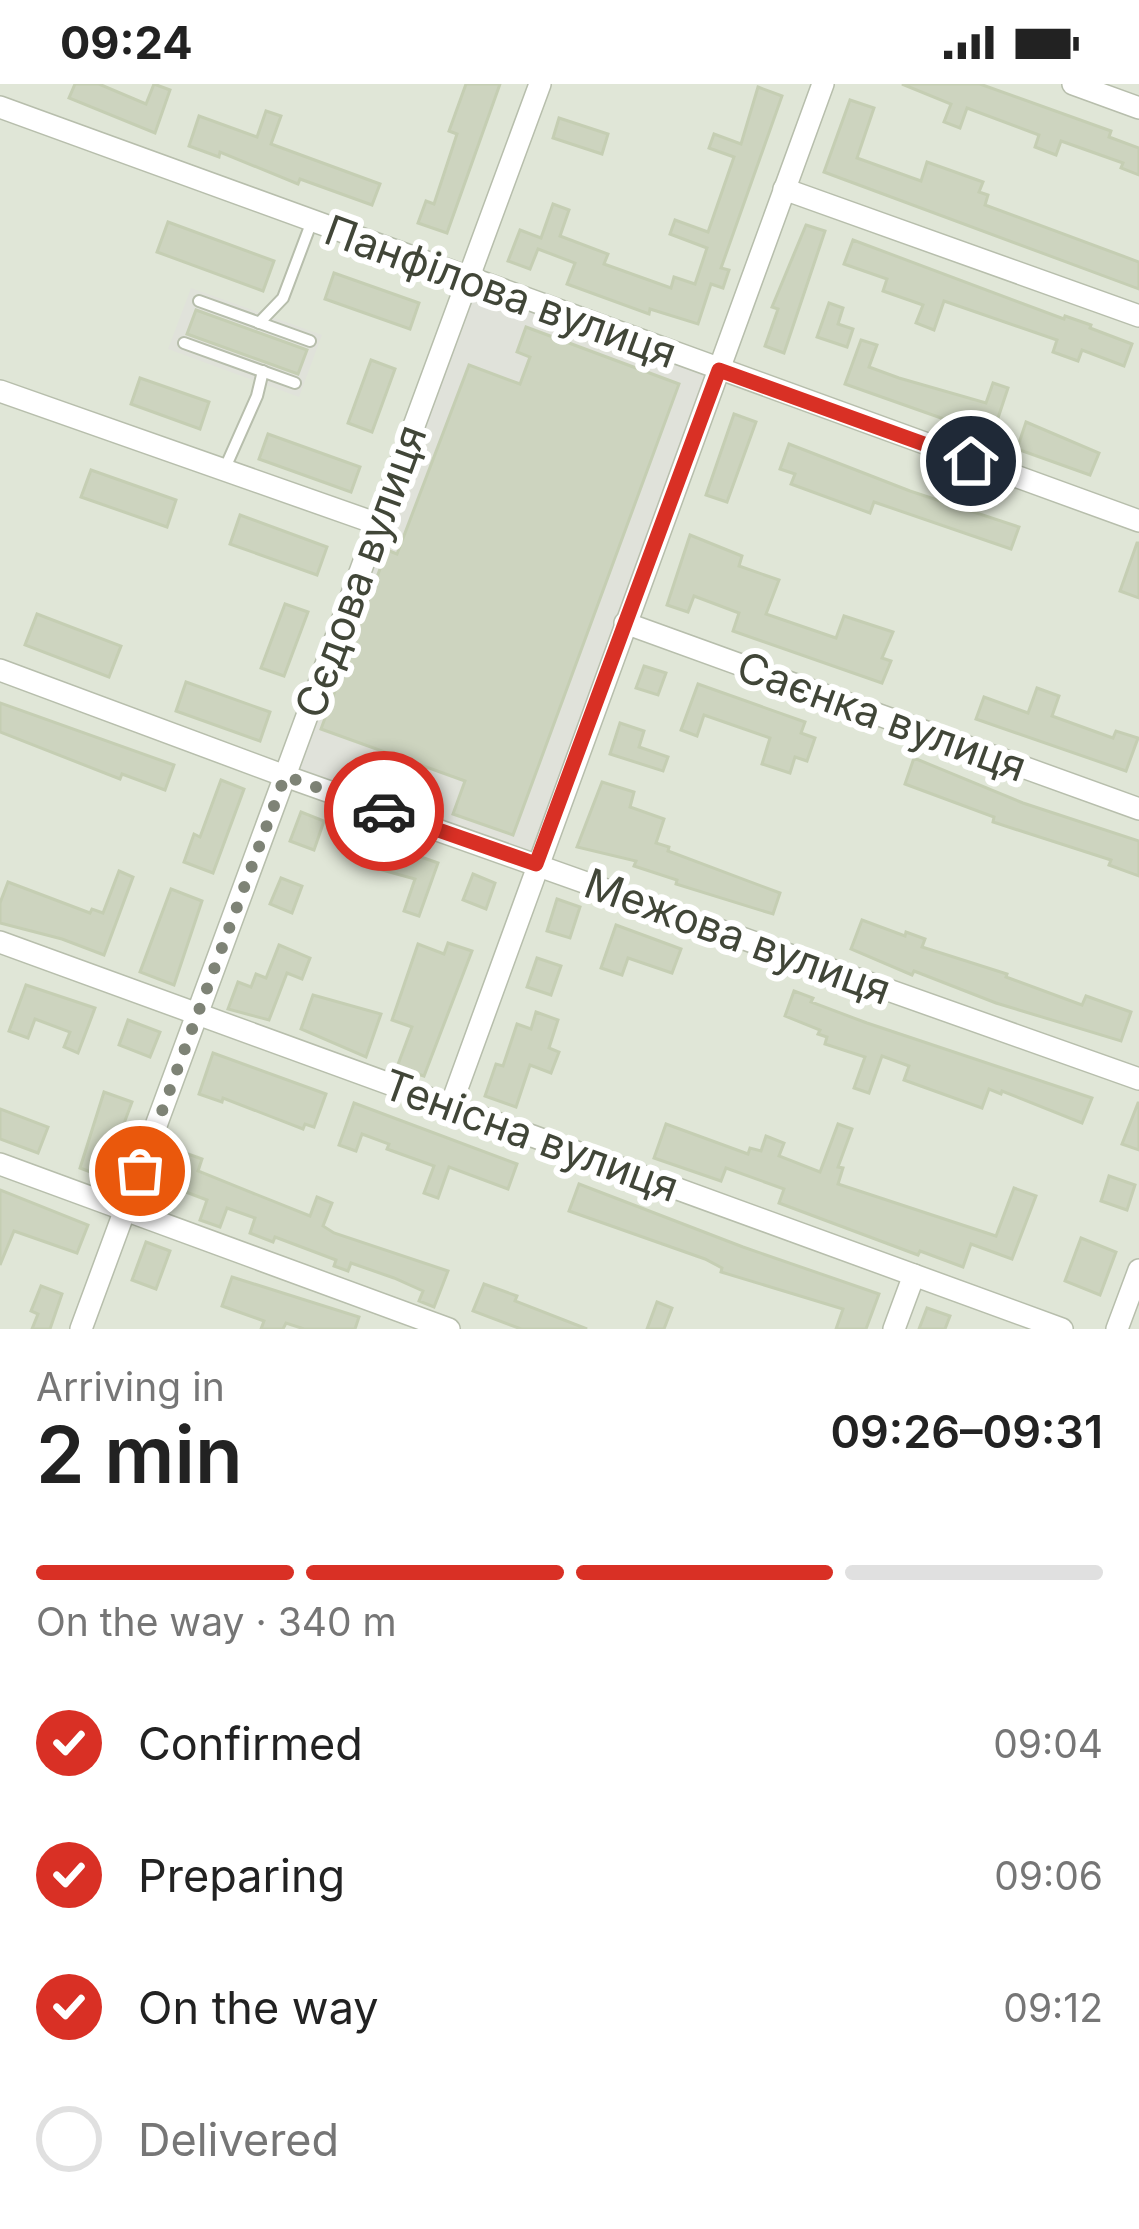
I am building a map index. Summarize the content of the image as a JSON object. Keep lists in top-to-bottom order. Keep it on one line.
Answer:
{"streets":{"street":["Панфілова вулиця","Сєдова вулиця","Саєнка вулиця","Межова вулиця","Тенісна вулиця"]},"crossings":[["Панфілова вулиця","Сєдова вулиця"],["Сєдова вулиця","Межова вулиця"],["Сєдова вулиця","Тенісна вулиця"]],"page":{"status":"09:24","heading":["2 min","Arriving in","09:26–09:31"],"bar":"On the way · 340 m","list":[["Confirmed","09:04"],["Preparing","09:06"],["On the way","09:12"],"Delivered"]}}
